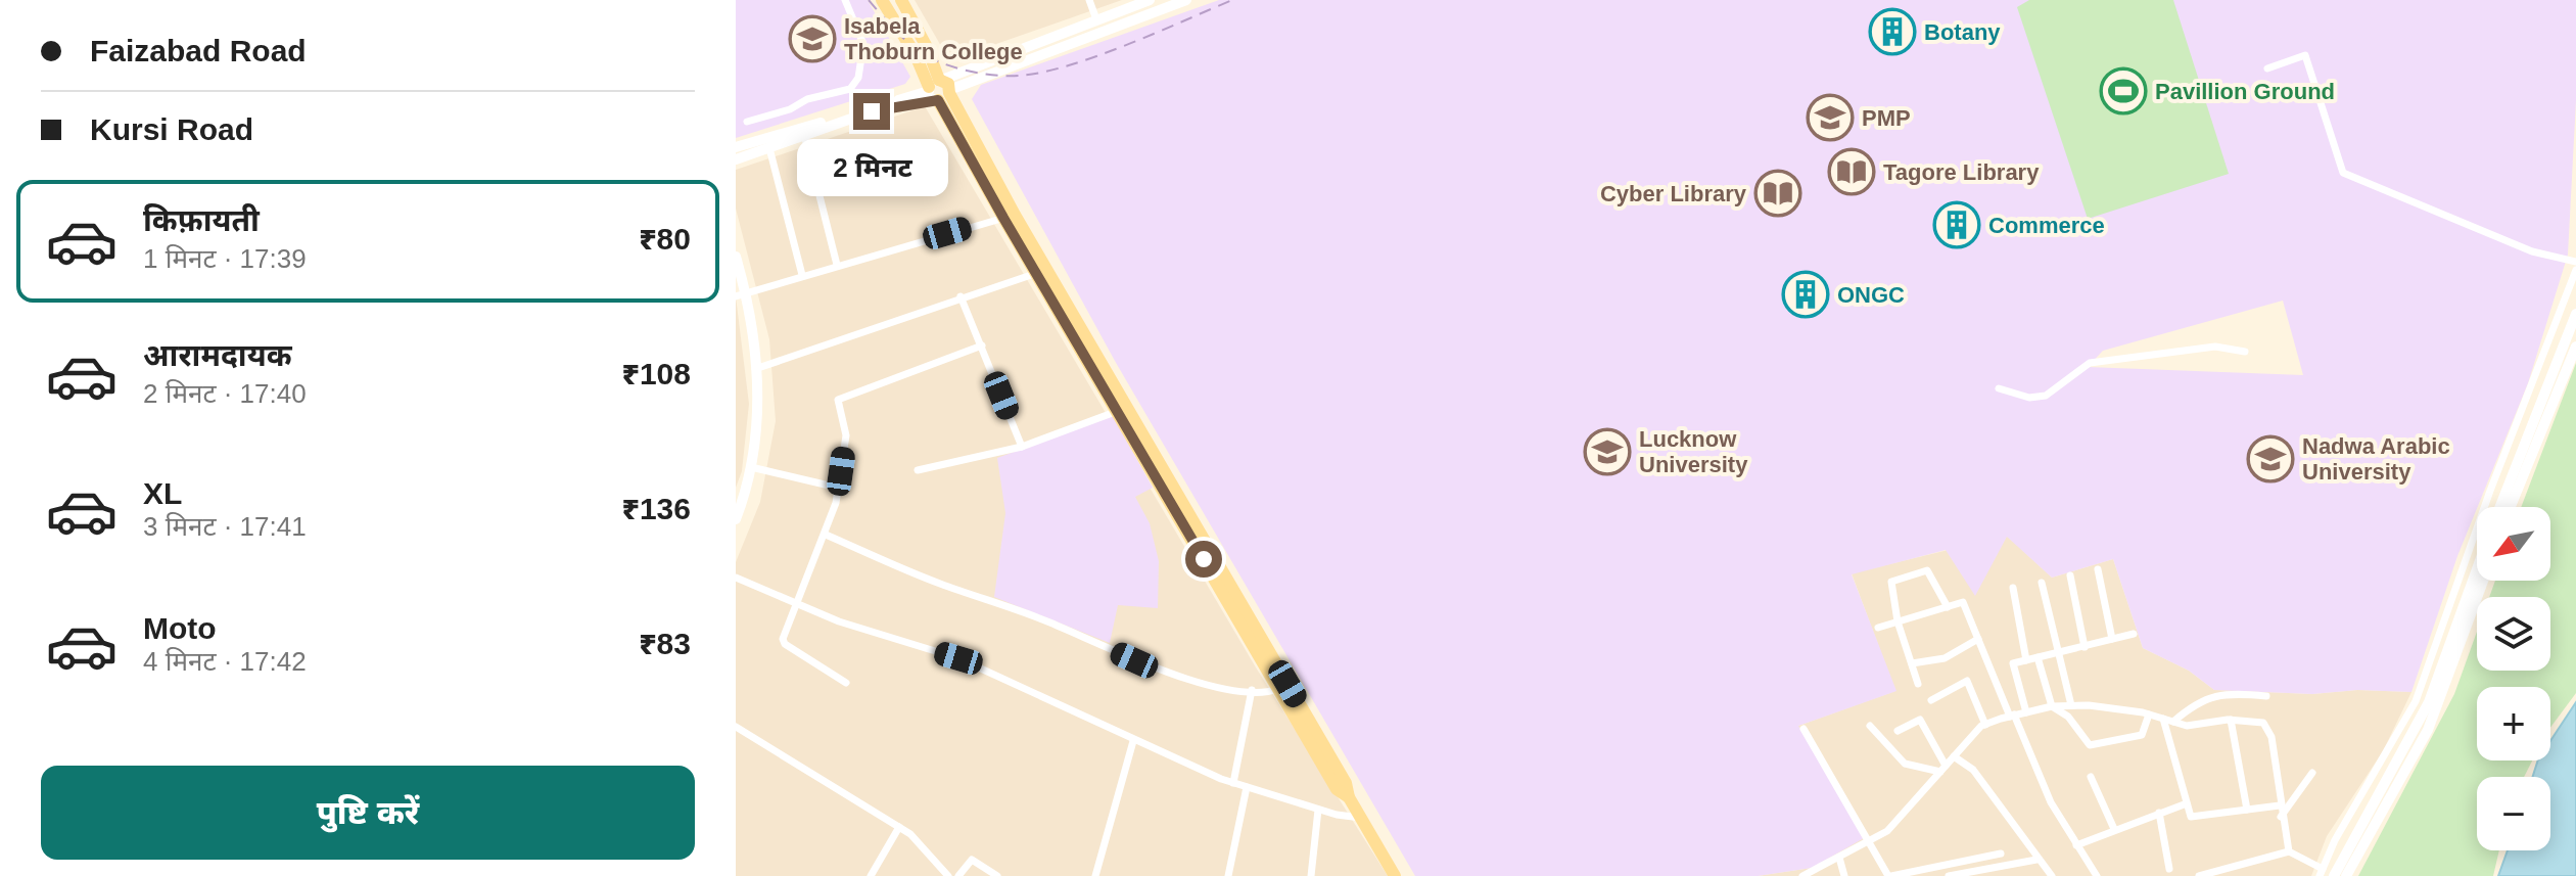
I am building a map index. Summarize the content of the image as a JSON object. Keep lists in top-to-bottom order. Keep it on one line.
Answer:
{"places":{"building":["Botany","Commerce","ONGC"],"school or university":["Isabela Thoburn College","PMP","Lucknow University","Nadwa Arabic University"],"sports":["Pavillion Ground"],"library":["Tagore Library","Cyber Library"]},"north":"bottom left","page":{"banner":["Faizabad Road","Kursi Road"],"bubble":"2 मिनट","list":[{"name":"किफ़ायती","note":"1 मिनट · 17:39","value":"₹80"},{"name":"आरामदायक","note":"2 मिनट · 17:40","value":"₹108"},{"name":"XL","note":"3 मिनट · 17:41","value":"₹136"},{"name":"Moto","note":"4 मिनट · 17:42","value":"₹83"}],"map_buttons":["+","−"],"buttons":"पुष्टि करें"}}
